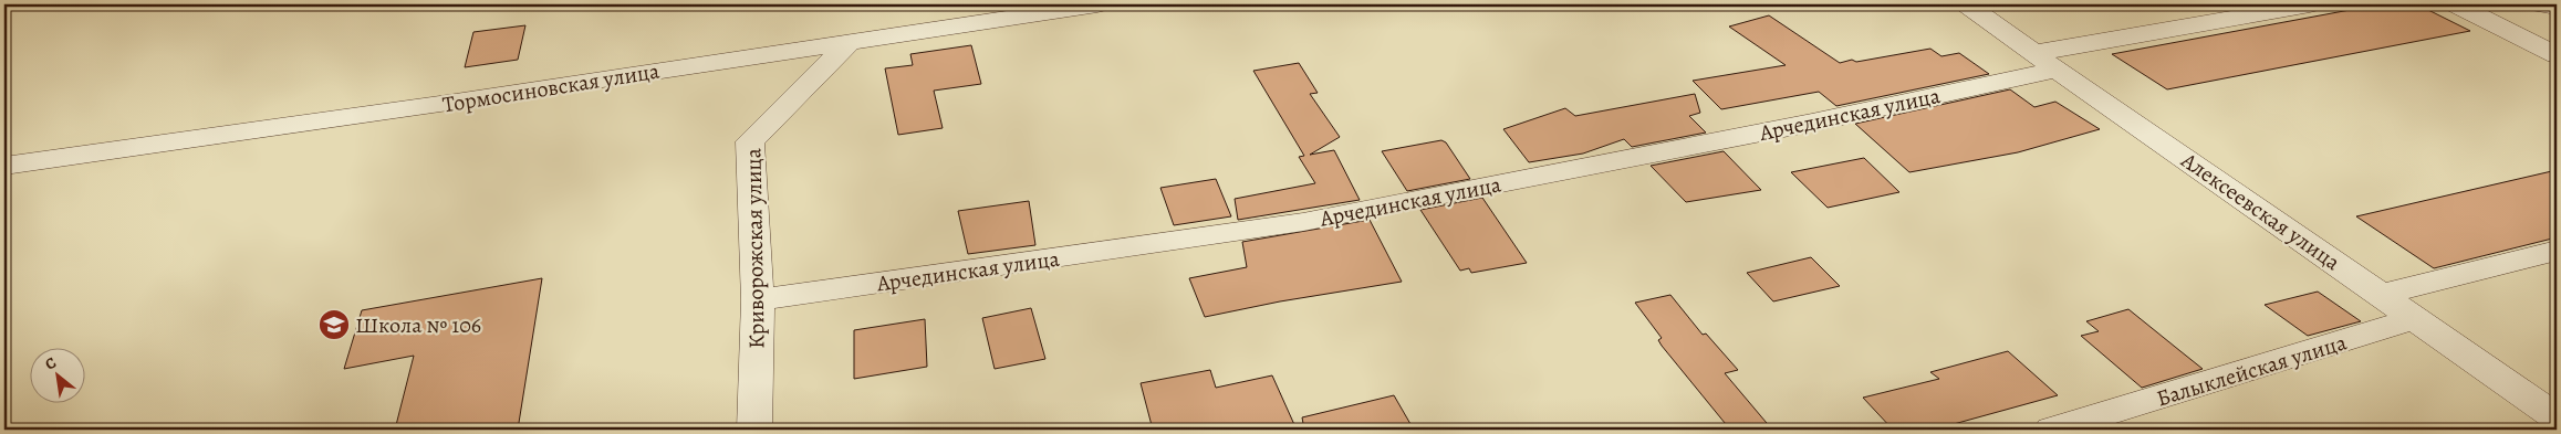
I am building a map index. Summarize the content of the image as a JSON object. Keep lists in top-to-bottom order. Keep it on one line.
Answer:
{"streets":{"street":["Тормосиновская улица","Арчединская улица","Алексеевская улица","Криворожская улица","Балыклейская улица"]},"crossings":[["Тормосиновская улица","Криворожская улица"],["Арчединская улица","Алексеевская улица"],["Арчединская улица","Криворожская улица"],["Алексеевская улица","Балыклейская улица"]],"places":{"school or university":["Школа № 106"]},"north":"top left"}
